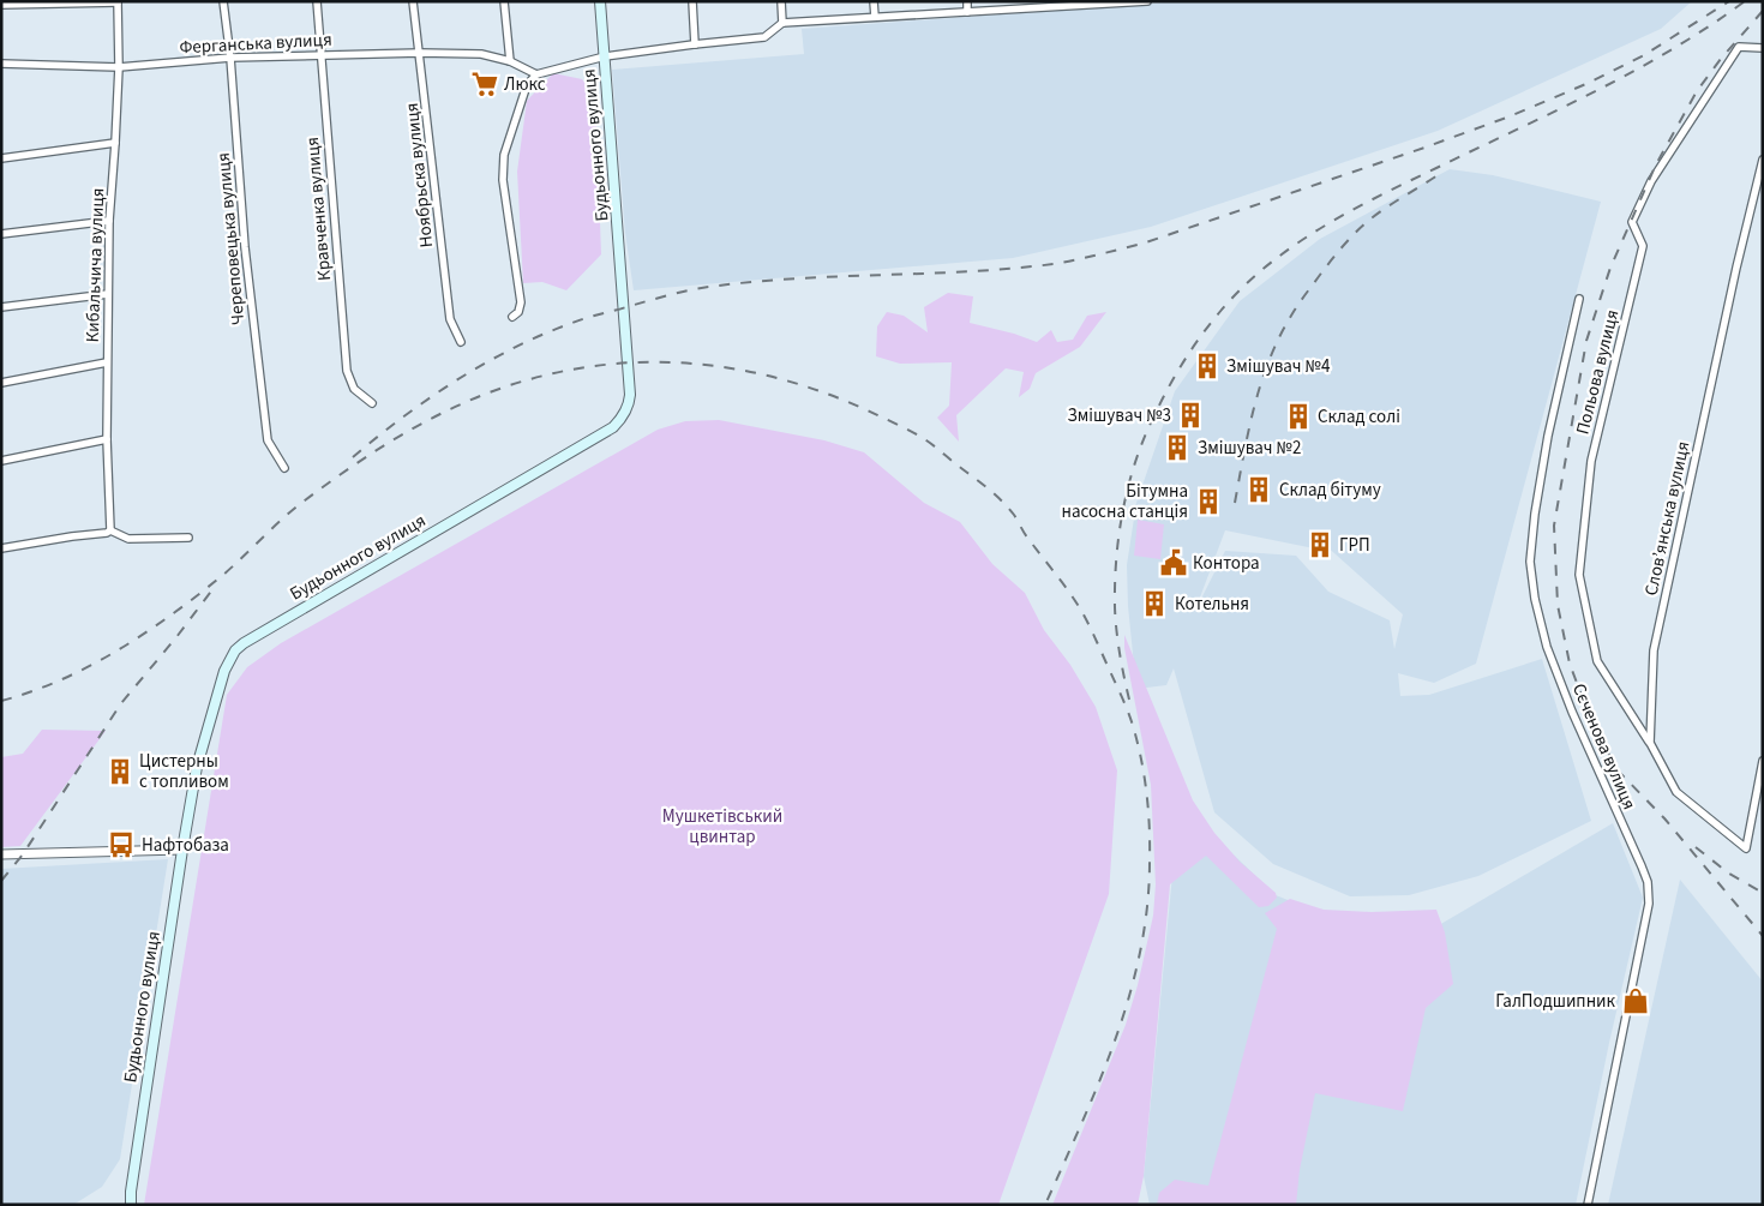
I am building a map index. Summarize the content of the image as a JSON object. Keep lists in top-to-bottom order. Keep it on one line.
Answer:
{"streets":{"main road":["Будьонного вулиця"],"street":["Ферганська вулиця","Ноябрьска вулиця","Кравченка вулиця","Череповецька вулиця","Кибальчича вулиця","Польова вулиця","Слов’янська вулиця","Сєченова вулиця"]},"crossings":[["Ферганська вулиця","Ноябрьска вулиця"],["Ферганська вулиця","Кравченка вулиця"],["Ферганська вулиця","Череповецька вулиця"],["Ферганська вулиця","Кибальчича вулиця"],["Польова вулиця","Слов’янська вулиця"]],"parks":["Мушкетівський цвинтар"],"places":{"supermarket":["Люкс"],"building":["Змішувач №4","Змішувач №3","Склад солі","Змішувач №2","Склад бітуму","Бітумна насосна станція","ГРП","Котельня","Цистерны с топливом"],"public building":["Контора"],"bus stop":["Нафтобаза"],"shop":["ГалПодшипник"]}}
